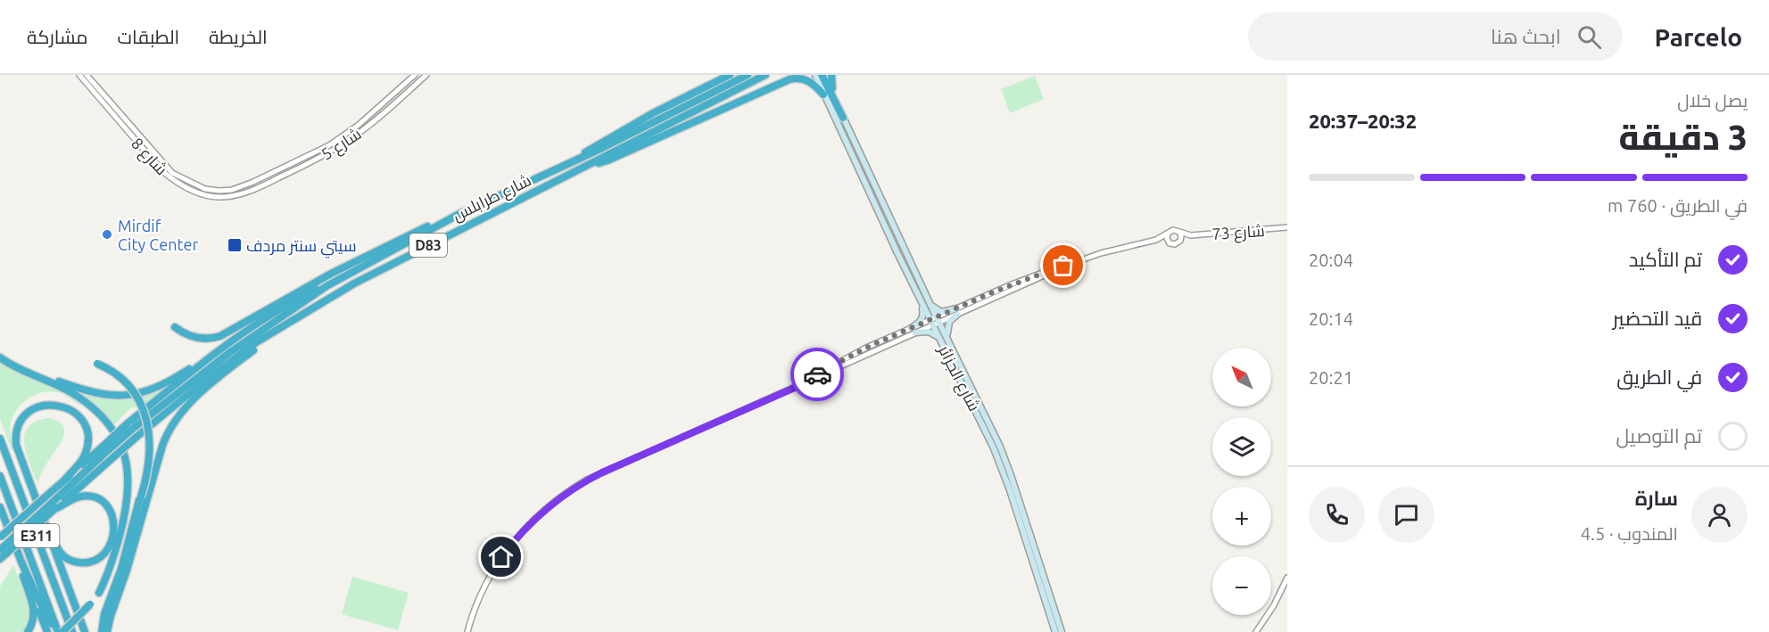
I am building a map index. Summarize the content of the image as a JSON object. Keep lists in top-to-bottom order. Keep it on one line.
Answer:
{"streets":{"highway":["شارع طرابلس","D83","E311"],"main road":["شارع الجزائر"],"street":["شارع 5","شارع 8","شارع 73"]},"crossings":[["شارع 5","شارع 8"]],"places":{"other":["Mirdif City Center"],"transit":["سيتي سنتر مردف"]},"north":"top left","page":{"header":"Parcelo","search":"ابحث هنا","nav":["الخريطة","الطبقات","مشاركة"],"heading":["3 دقيقة","يصل خلال","20:32–20:37"],"panel":["سارة","المندوب · 4.5"],"bar":"في الطريق · 760 m","list":[["تم التأكيد","20:04"],["قيد التحضير","20:14"],["في الطريق","20:21"],"تم التوصيل"],"map_buttons":["+","−"]}}
